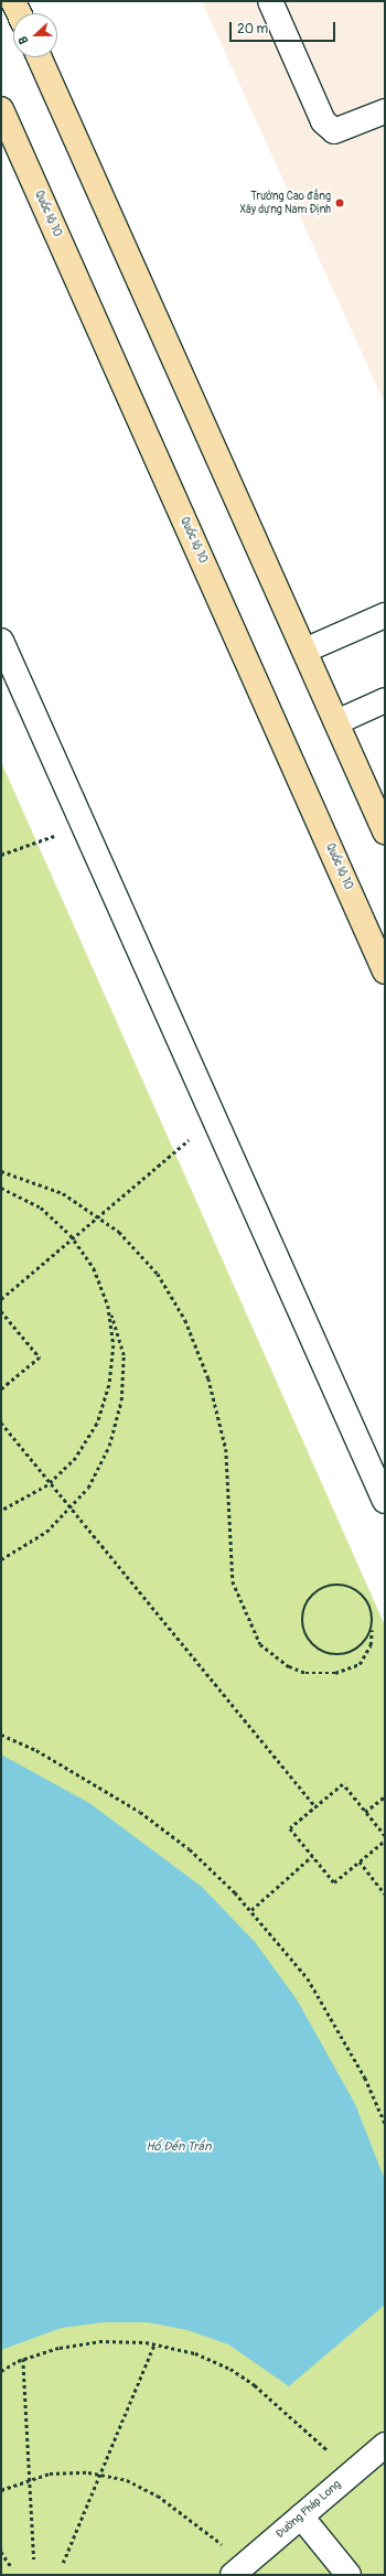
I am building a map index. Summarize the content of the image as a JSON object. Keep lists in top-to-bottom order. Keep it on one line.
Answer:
{"streets":{"highway":["Quốc lộ 10"],"street":["Đường Pháp Long"]},"water":["Hồ Đền Trần"],"places":["Trường Cao đẳng Xây dựng Nam Định"],"scale_bar":"20 m","north":"left"}
